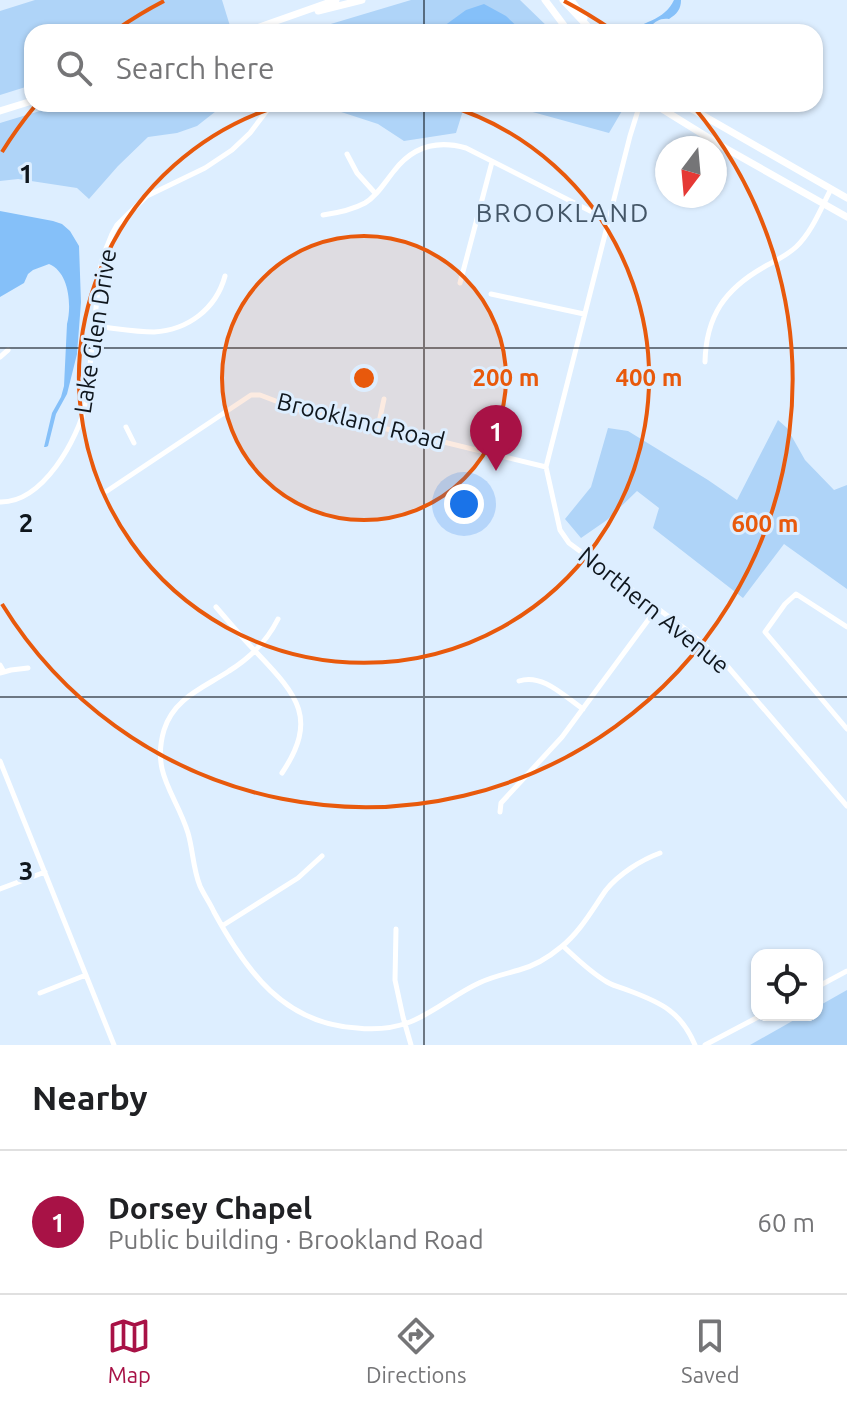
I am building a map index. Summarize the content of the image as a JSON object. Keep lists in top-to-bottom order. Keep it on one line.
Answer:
{"streets":{"street":["Lake Glen Drive","Brookland Road","Northern Avenue"]},"crossings":[["Brookland Road","Northern Avenue"]],"districts":["BROOKLAND"],"north":"bottom","page":{"search":"Search here","pins":"1","heading":"Nearby","list":[{"mark":"1","name":"Dorsey Chapel","note":"Public building · Brookland Road","value":"60 m"}],"nav":["Map","Directions","Saved"]},"grid":{"rows":["1","2","3"]},"rings":["200 m","400 m","600 m"]}
